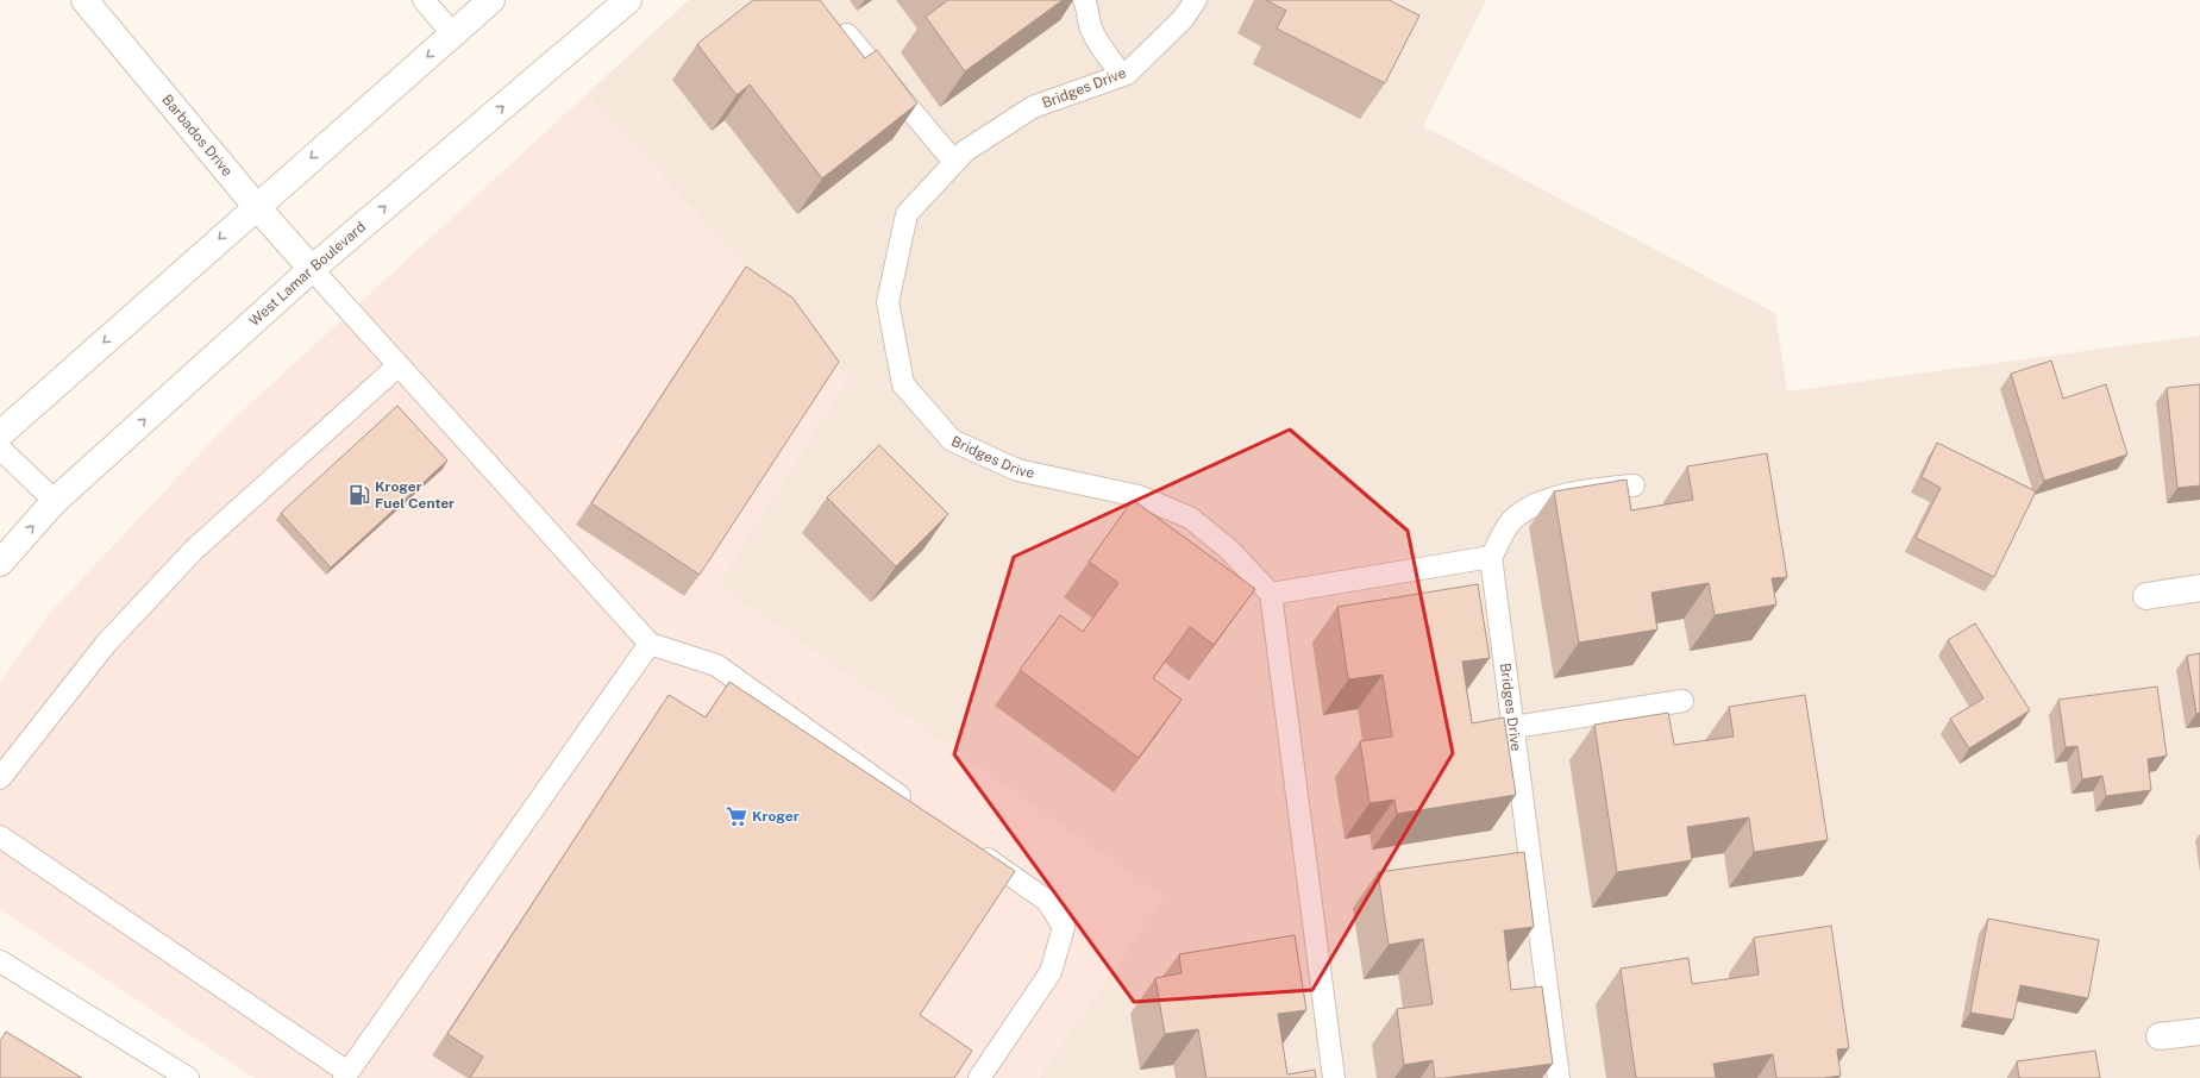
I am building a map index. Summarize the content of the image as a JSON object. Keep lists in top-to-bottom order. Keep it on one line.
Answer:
{"streets":{"main road":["Barbados Drive","West Lamar Boulevard"],"lane":["Bridges Drive"]},"crossings":[["Barbados Drive","West Lamar Boulevard"]],"places":{"fuel station":["Kroger Fuel Center"],"supermarket":["Kroger"]}}
